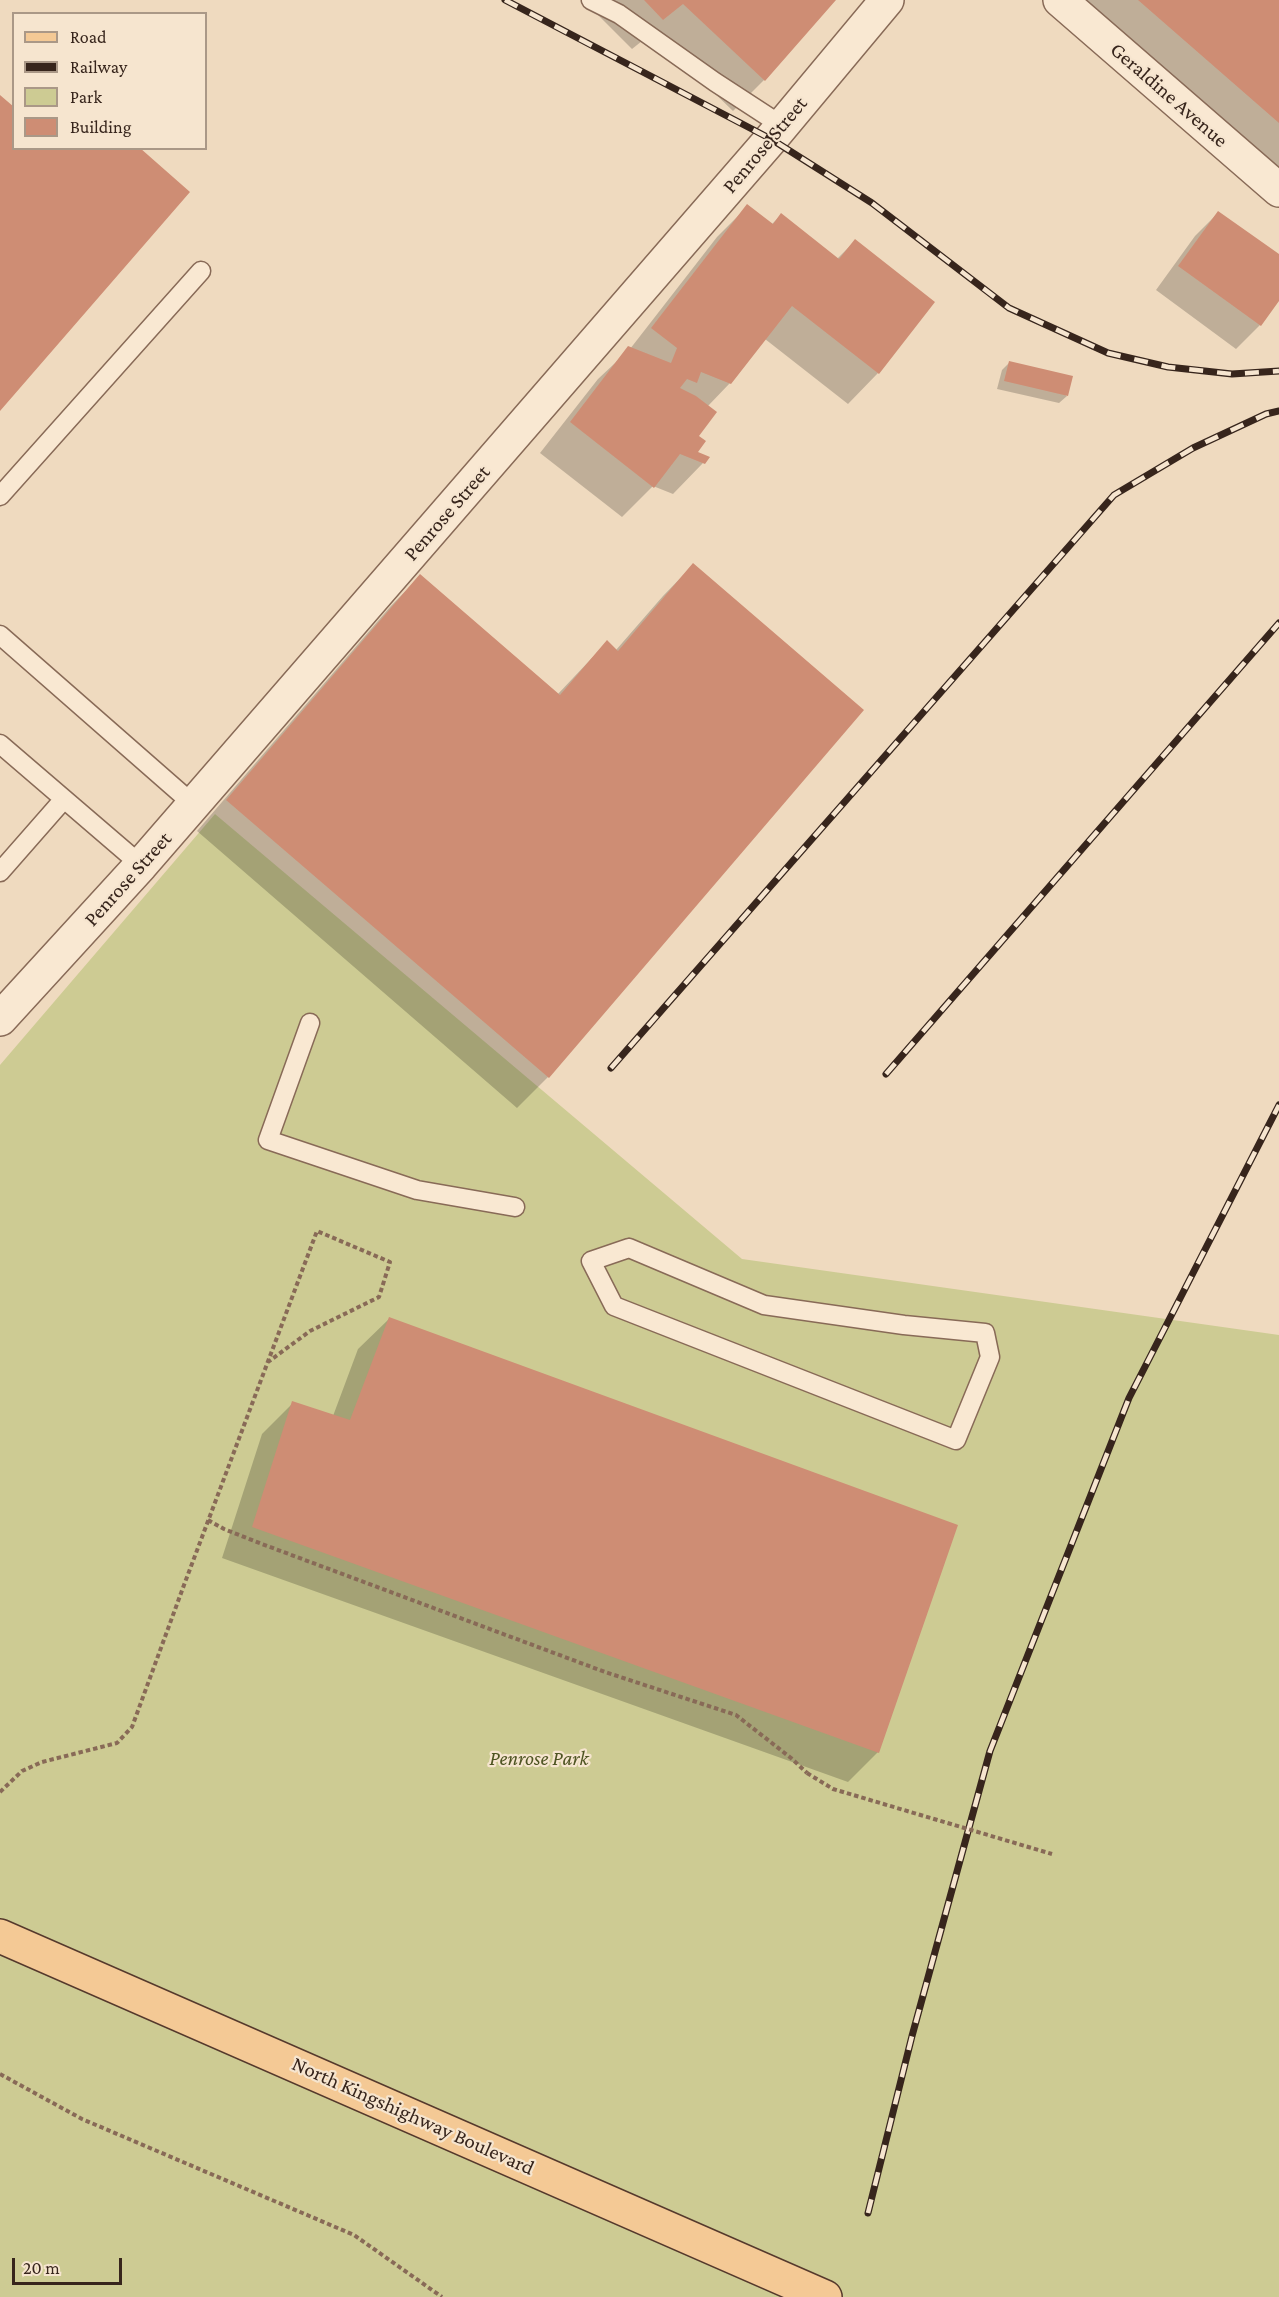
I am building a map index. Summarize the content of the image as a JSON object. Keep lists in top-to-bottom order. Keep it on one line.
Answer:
{"streets":{"main road":["North Kingshighway Boulevard"],"street":["Geraldine Avenue","Penrose Street"]},"parks":["Penrose Park"],"legend":["Road","Railway","Park","Building"],"scale_bar":"20 m"}
